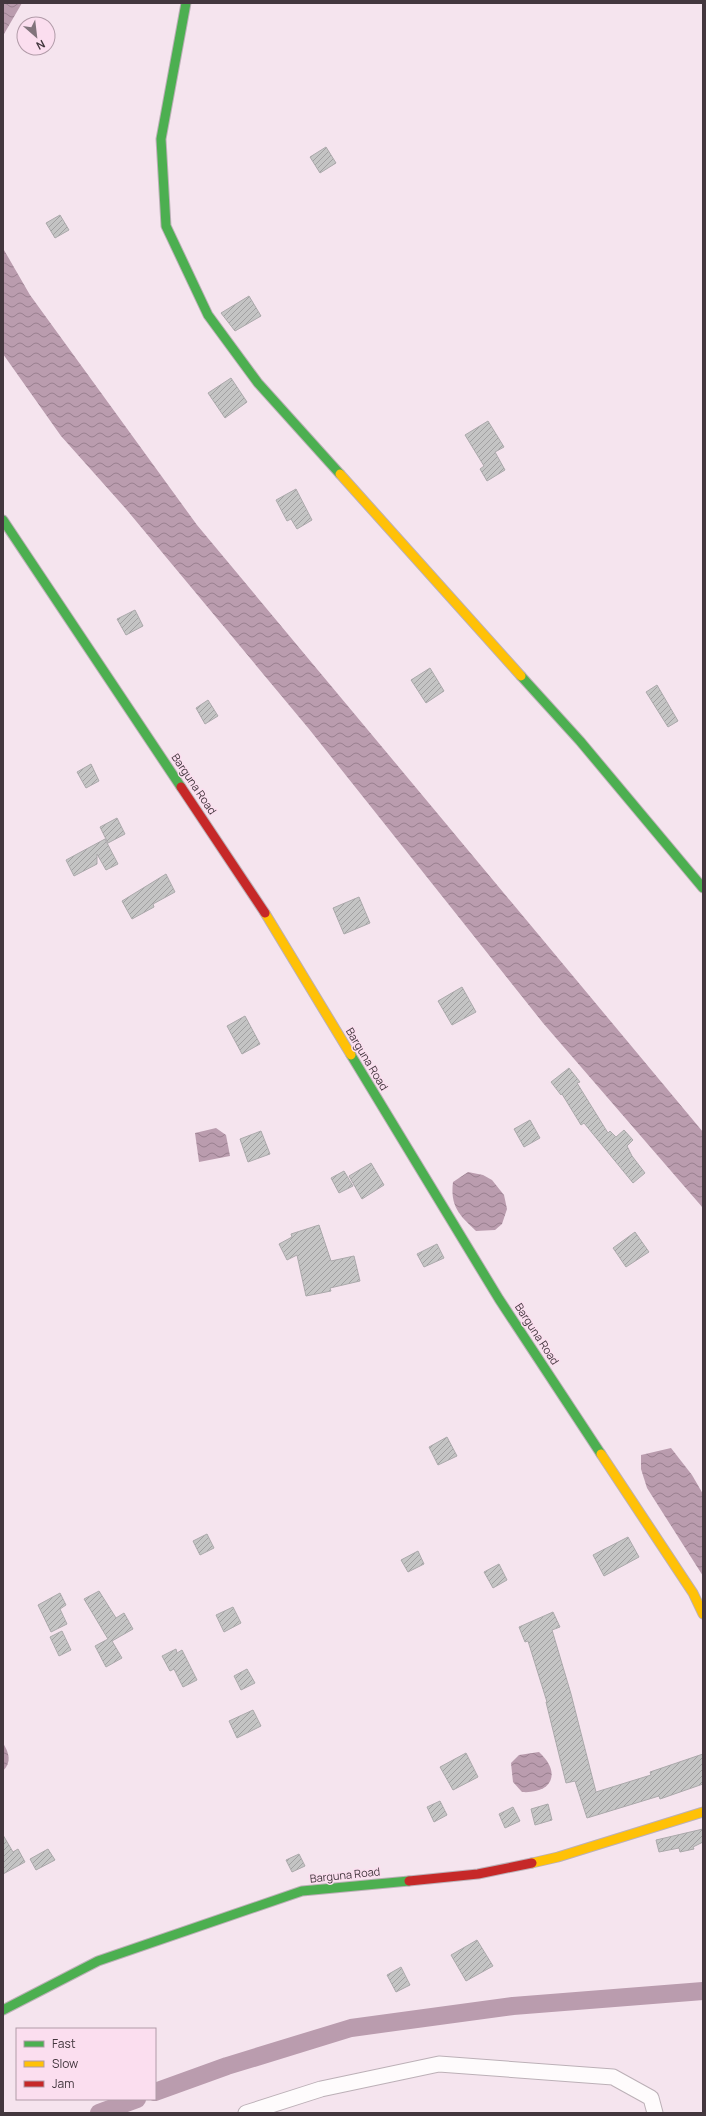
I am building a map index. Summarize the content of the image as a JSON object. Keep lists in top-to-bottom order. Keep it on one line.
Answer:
{"streets":{"main road":["Barguna Road"]},"legend":["Fast","Slow","Jam"],"north":"bottom right"}
